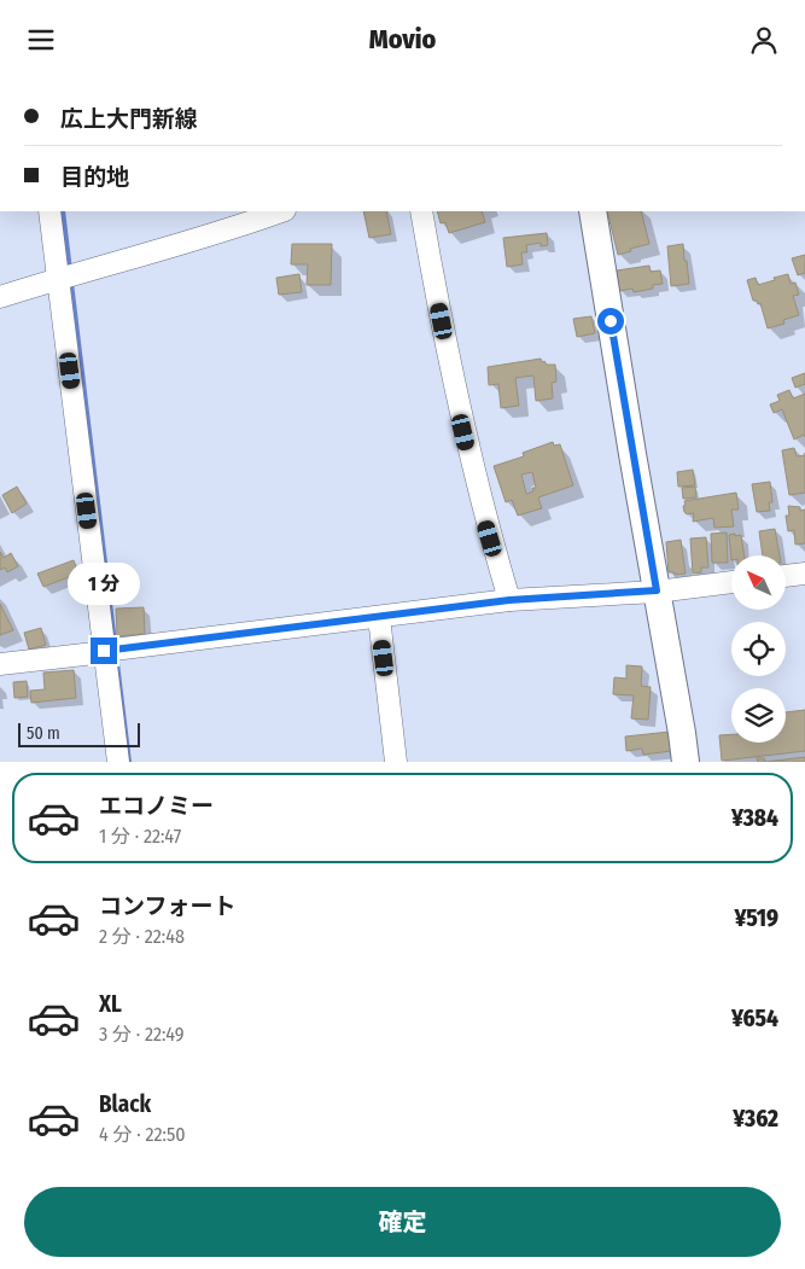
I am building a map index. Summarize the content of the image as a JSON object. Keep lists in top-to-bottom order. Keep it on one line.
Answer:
{"scale_bar":"50 m","north":"top left","page":{"header":"Movio","banner":["広上大門新線","目的地"],"bubble":"1 分","scale":"50 m","list":[{"name":"エコノミー","note":"1 分 · 22:47","value":"¥384"},{"name":"コンフォート","note":"2 分 · 22:48","value":"¥519"},{"name":"XL","note":"3 分 · 22:49","value":"¥654"},{"name":"Black","note":"4 分 · 22:50","value":"¥362"}],"buttons":"確定"}}
